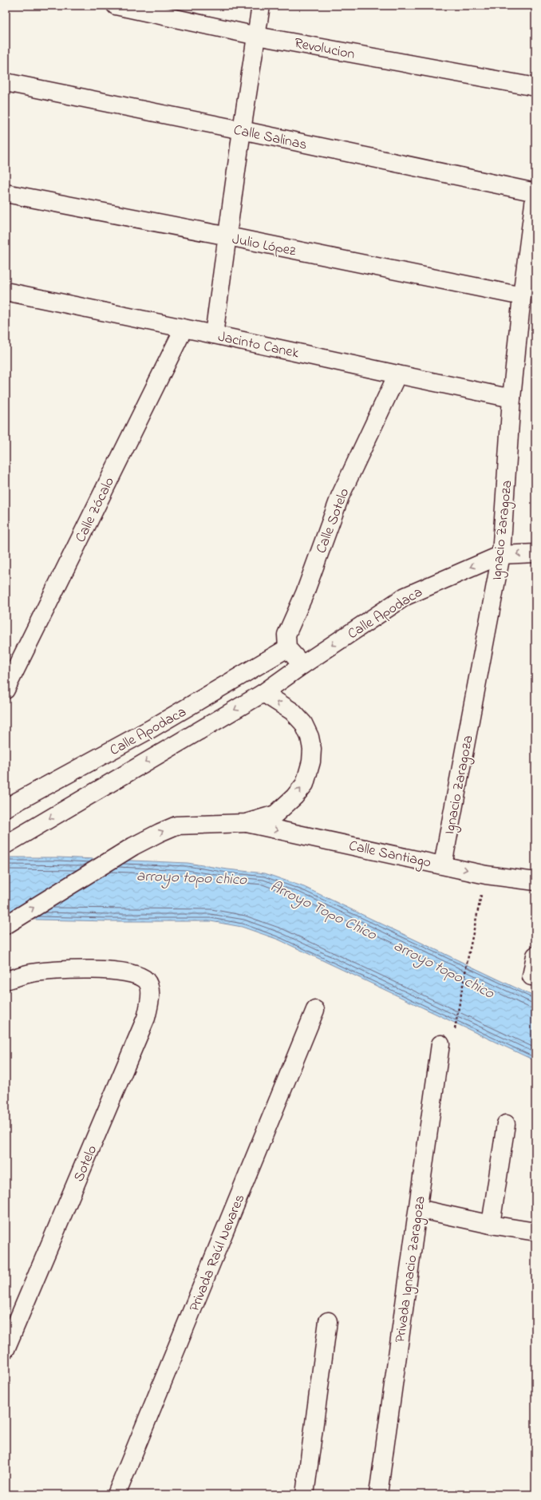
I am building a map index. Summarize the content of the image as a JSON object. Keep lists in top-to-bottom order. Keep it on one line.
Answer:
{"streets":{"street":["Revolucion","Calle Salinas","Julio López","Jacinto Canek","Calle Zócalo","Calle Sotelo","Ignacio Zaragoza","Calle Apodaca","Calle Santiago","Sotelo","Privada Raúl Nevares","Privada Ignacio Zaragoza"]},"crossings":[["Calle Salinas","Ignacio Zaragoza"],["Julio López","Ignacio Zaragoza"],["Jacinto Canek","Calle Zócalo"],["Jacinto Canek","Calle Sotelo"],["Jacinto Canek","Ignacio Zaragoza"],["Calle Sotelo","Calle Apodaca"],["Ignacio Zaragoza","Calle Apodaca"],["Ignacio Zaragoza","Calle Santiago"]],"one_way":["Calle Santiago"],"water":["arroyo topo chico","Arroyo Topo Chico"]}
